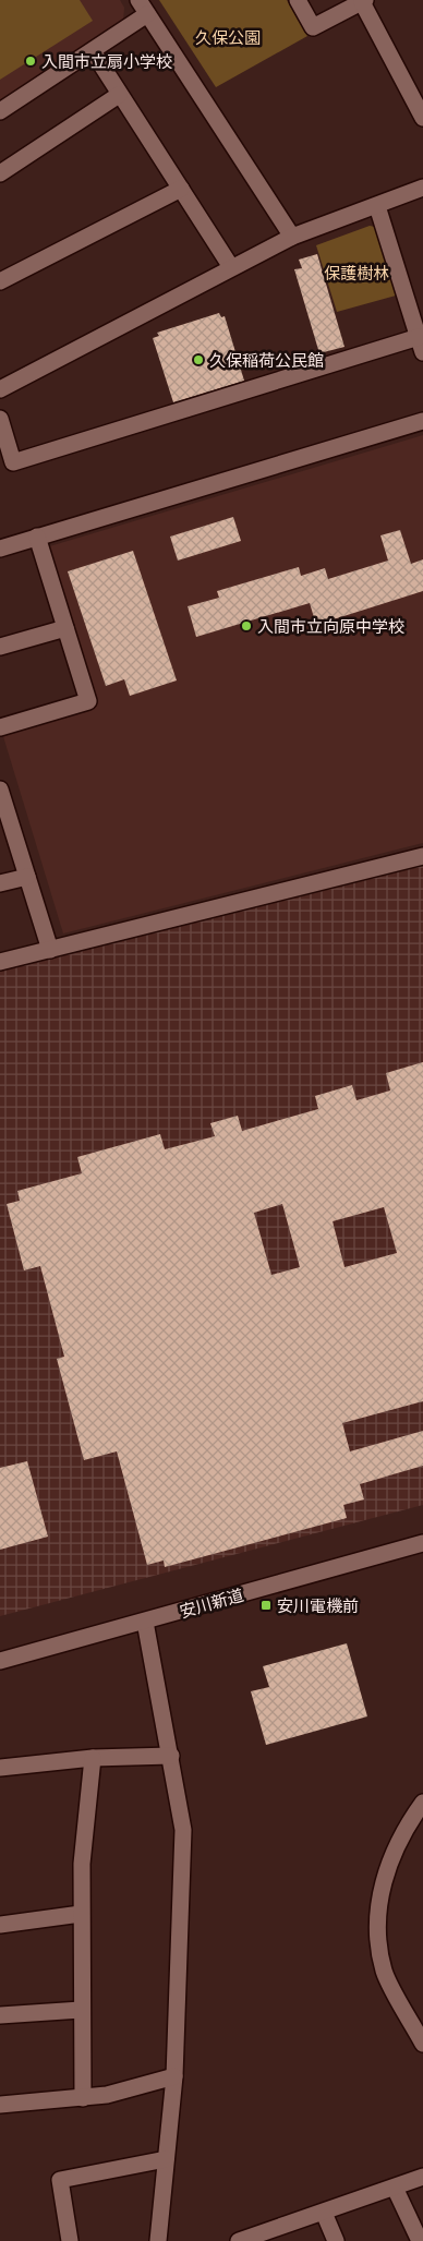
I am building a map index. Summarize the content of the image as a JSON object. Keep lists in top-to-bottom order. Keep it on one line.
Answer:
{"streets":{"street":["安川新道"]},"parks":["久保公園","保護樹林"],"places":{"other":["入間市立扇小学校","久保稲荷公民館","入間市立向原中学校"],"transit":["安川電機前"]}}
